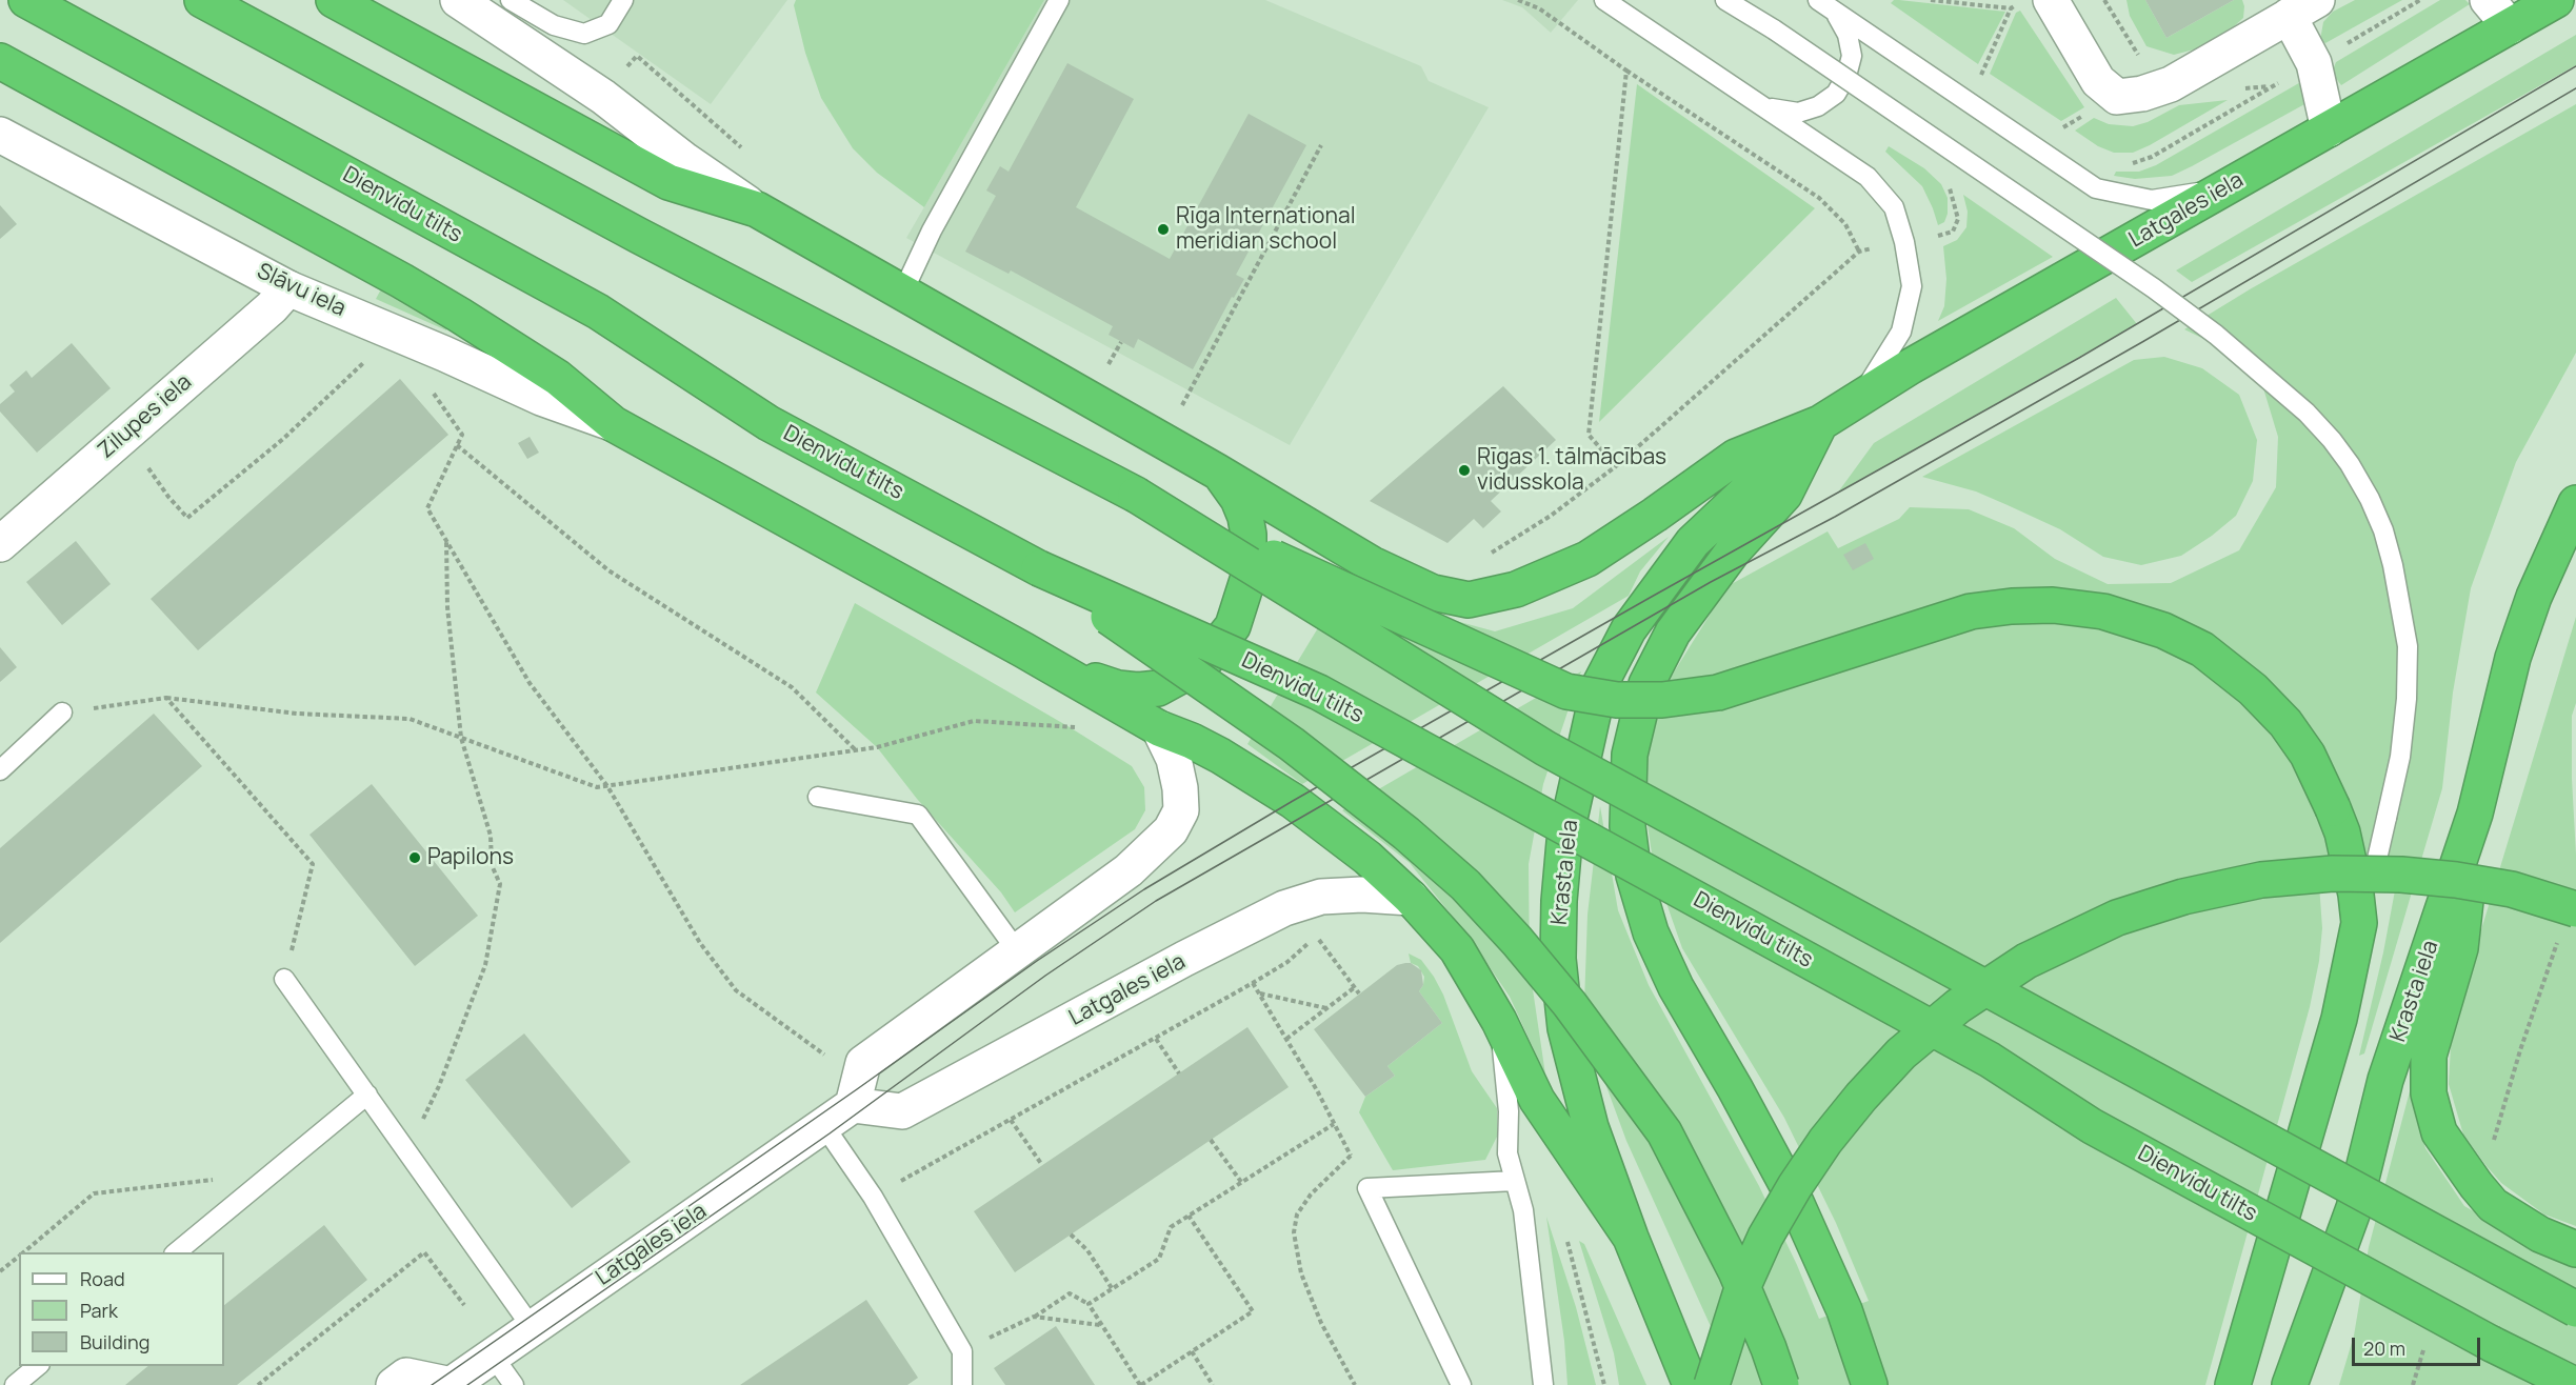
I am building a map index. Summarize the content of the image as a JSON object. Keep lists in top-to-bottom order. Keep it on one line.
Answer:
{"streets":{"highway":["Dienvidu tilts","Latgales iela","Krasta iela"],"street":["Slāvu iela","Zilupes iela"]},"crossings":[["Latgales iela","Krasta iela"],["Slāvu iela","Zilupes iela"]],"places":["Rīga International meridian school","Rīgas 1. tālmācības vidusskola","Papilons"],"legend":["Road","Park","Building"],"scale_bar":"20 m"}
